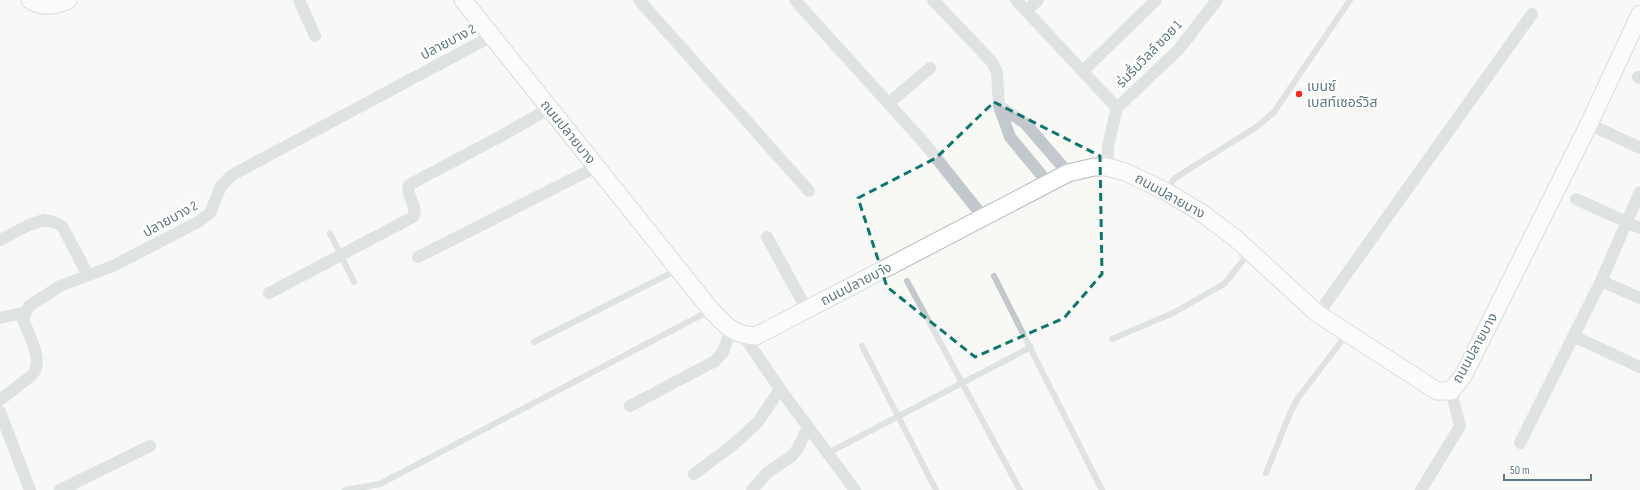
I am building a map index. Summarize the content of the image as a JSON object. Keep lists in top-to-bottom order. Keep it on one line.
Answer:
{"streets":{"street":["ปลายบาง 2","ร่มรื่นวิลล์ ซอย 1","ถนนปลายบาง"]},"crossings":[["ปลายบาง 2","ถนนปลายบาง"]],"places":["เบนซ์ เบสท์เซอร์วิส"],"scale_bar":"50 m"}
